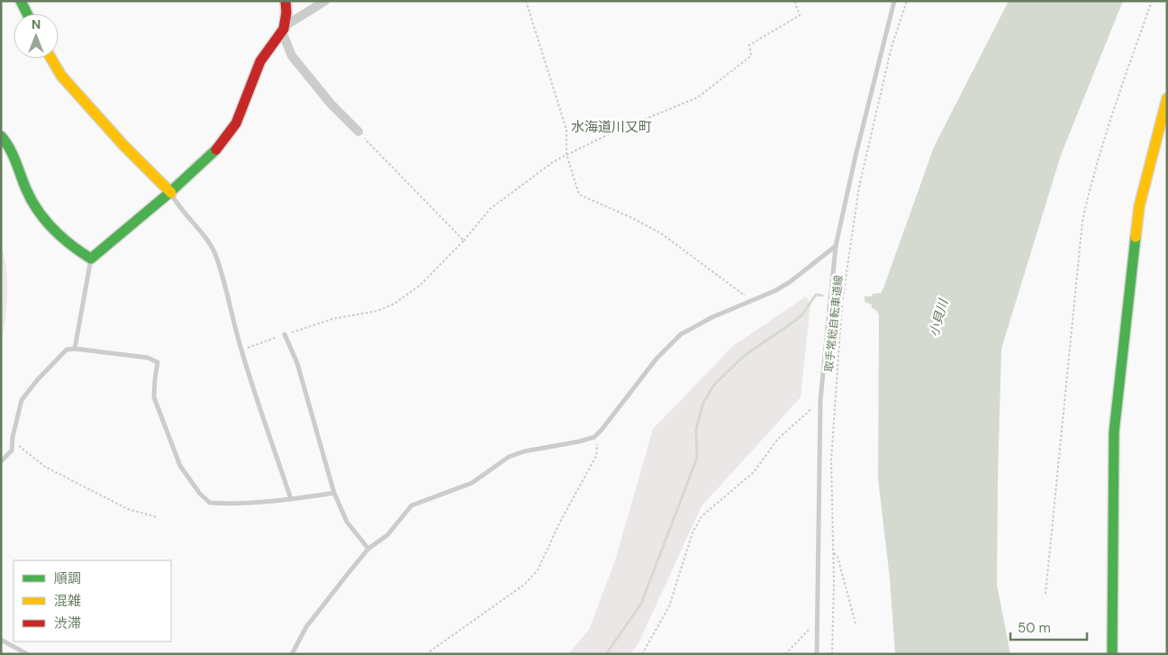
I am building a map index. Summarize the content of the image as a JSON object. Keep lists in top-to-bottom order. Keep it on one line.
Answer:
{"streets":{"path":["取手常総自転車道線"]},"districts":["水海道川又町"],"water":["小貝川"],"legend":["順調","混雑","渋滞"],"scale_bar":"50 m","north":"top"}
